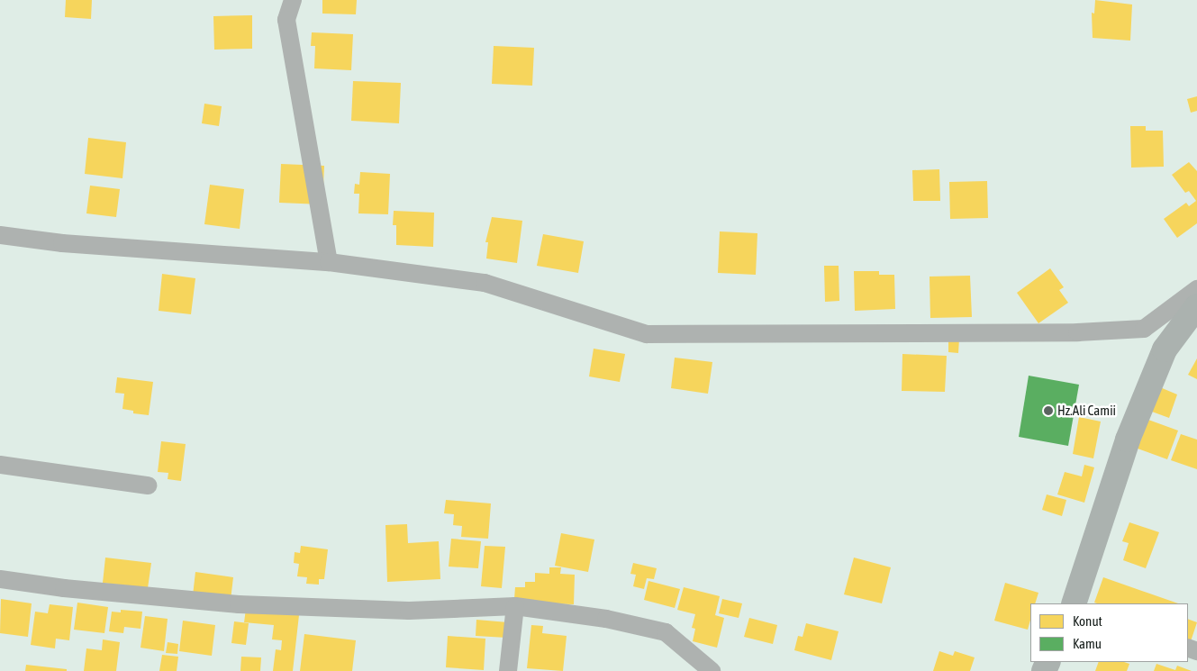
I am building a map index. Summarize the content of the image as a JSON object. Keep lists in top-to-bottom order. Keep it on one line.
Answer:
{"places":["Hz.Ali Camii"],"legend":["Konut","Kamu"]}
